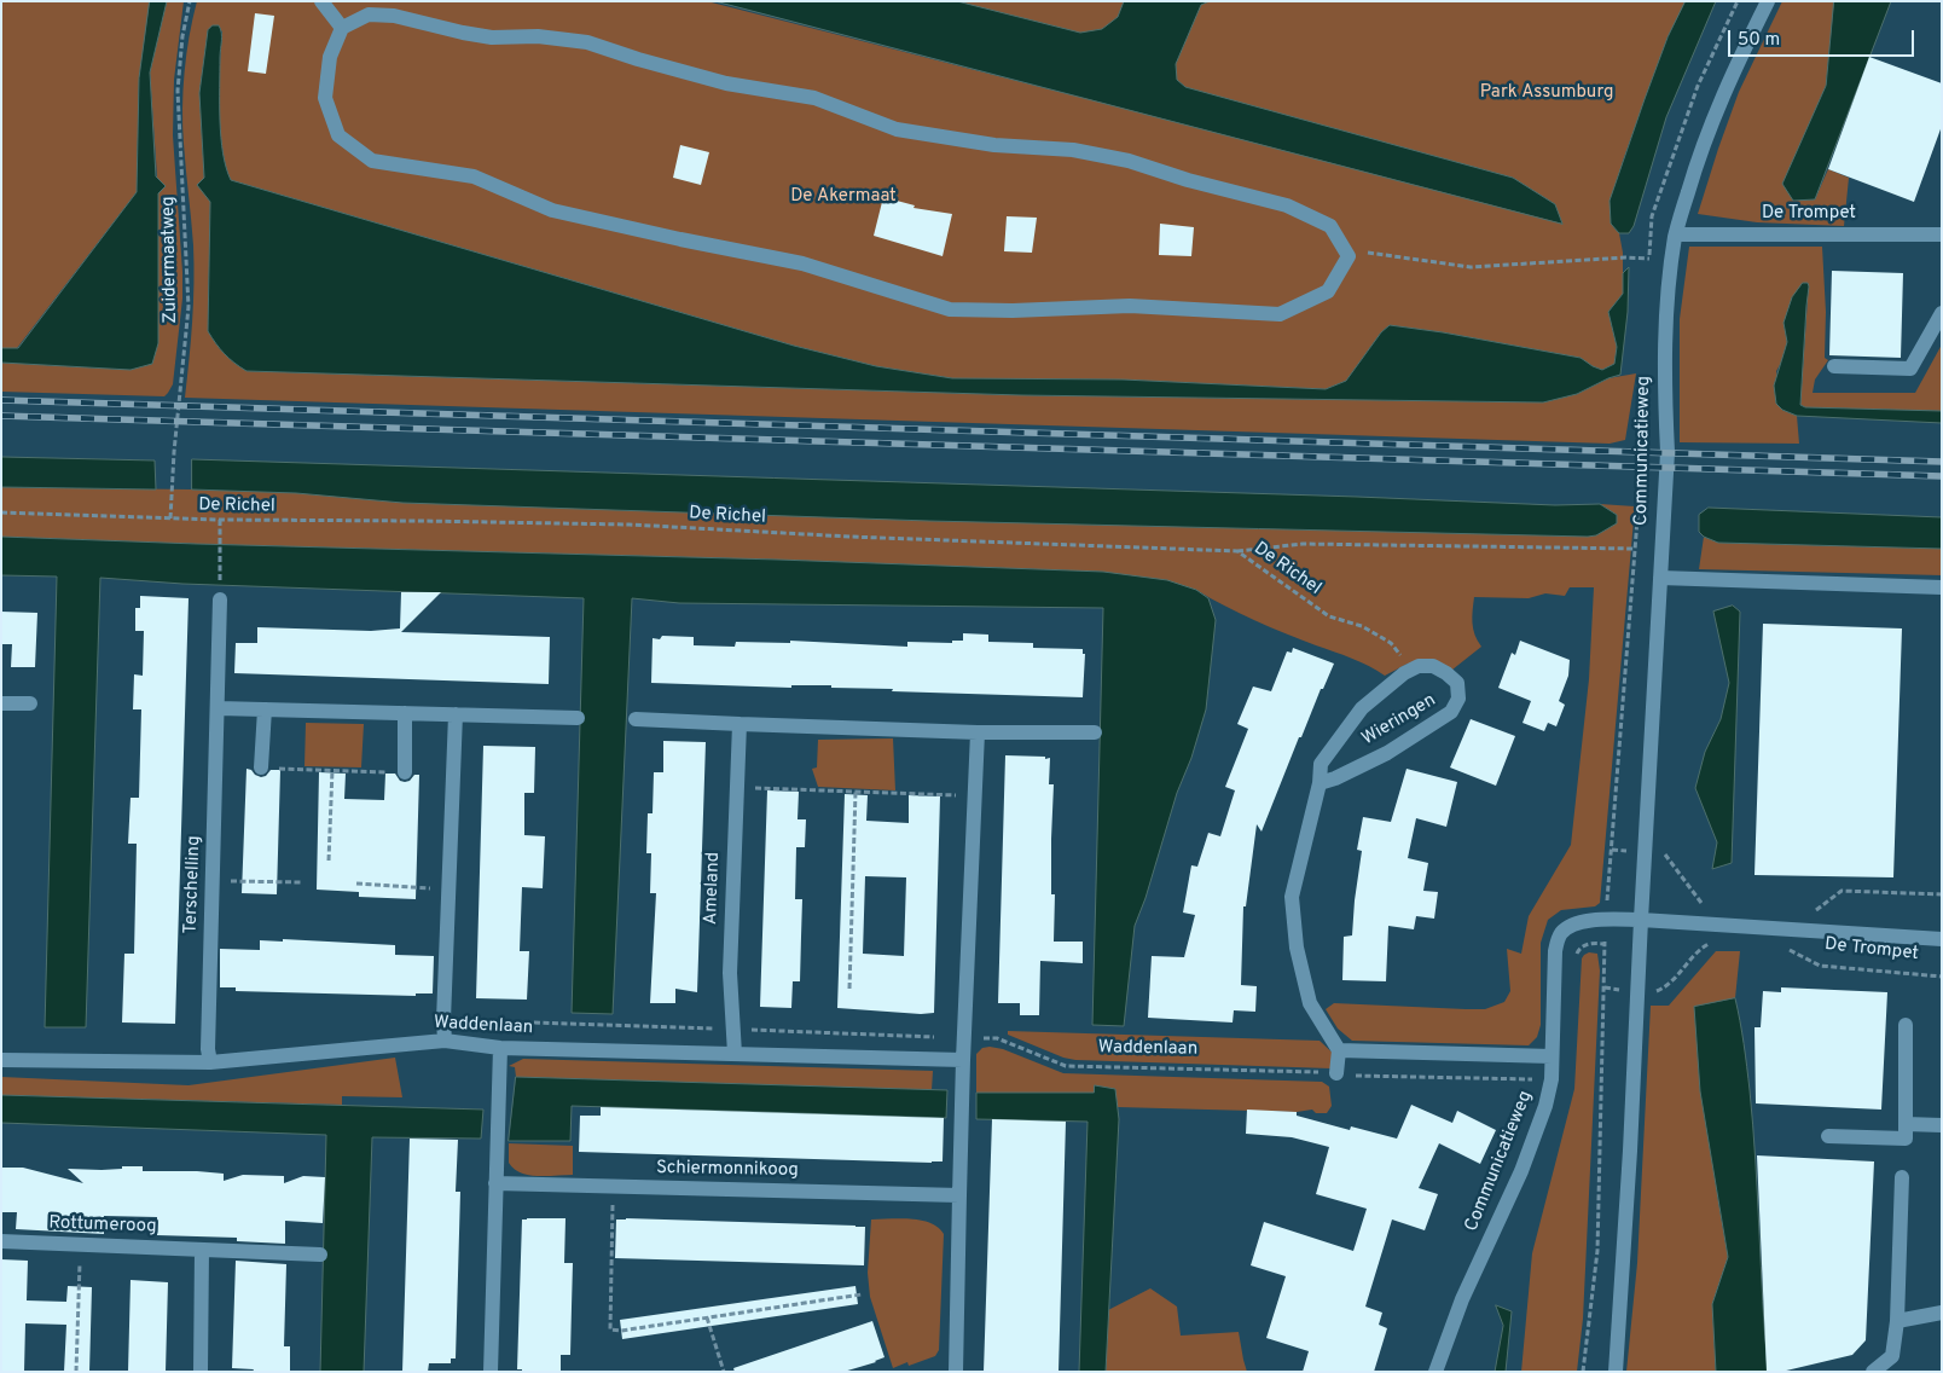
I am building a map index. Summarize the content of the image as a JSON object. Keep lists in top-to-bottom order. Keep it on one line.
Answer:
{"streets":{"street":["De Trompet","Communicatieweg","Wieringen","Terschelling","Ameland","Waddenlaan","Schiermonnikoog","Rottumeroog"],"path":["Zuidermaatweg","De Richel"]},"crossings":[["De Trompet","Communicatieweg"],["Zuidermaatweg","De Richel"],["De Richel","Wieringen"],["Terschelling","Waddenlaan"],["Ameland","Waddenlaan"]],"parks":["Park Assumburg","De Akermaat"],"scale_bar":"50 m"}
